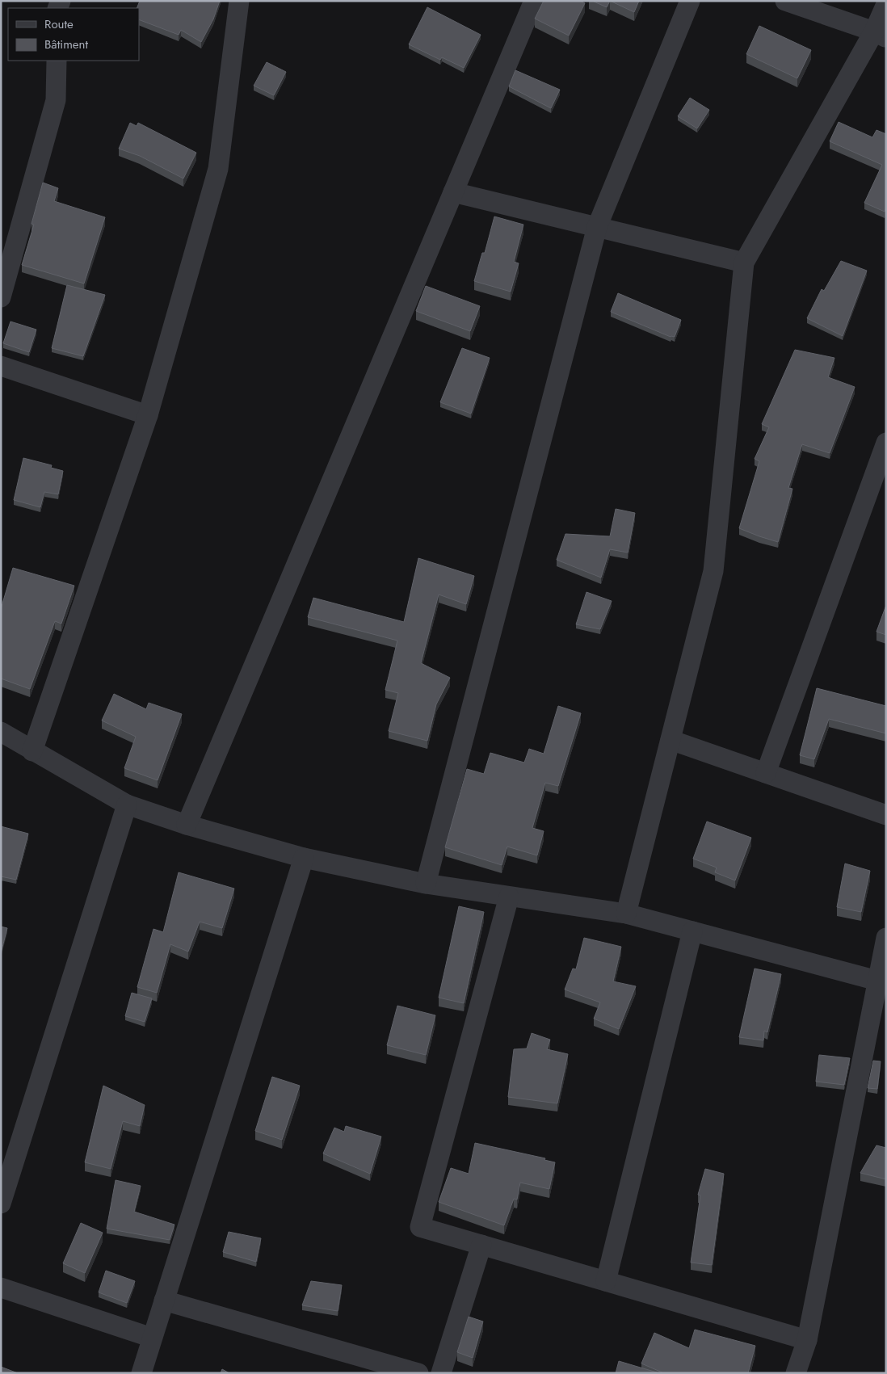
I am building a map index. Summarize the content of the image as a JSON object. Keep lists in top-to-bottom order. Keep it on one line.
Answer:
{"legend":["Route","Bâtiment"]}
